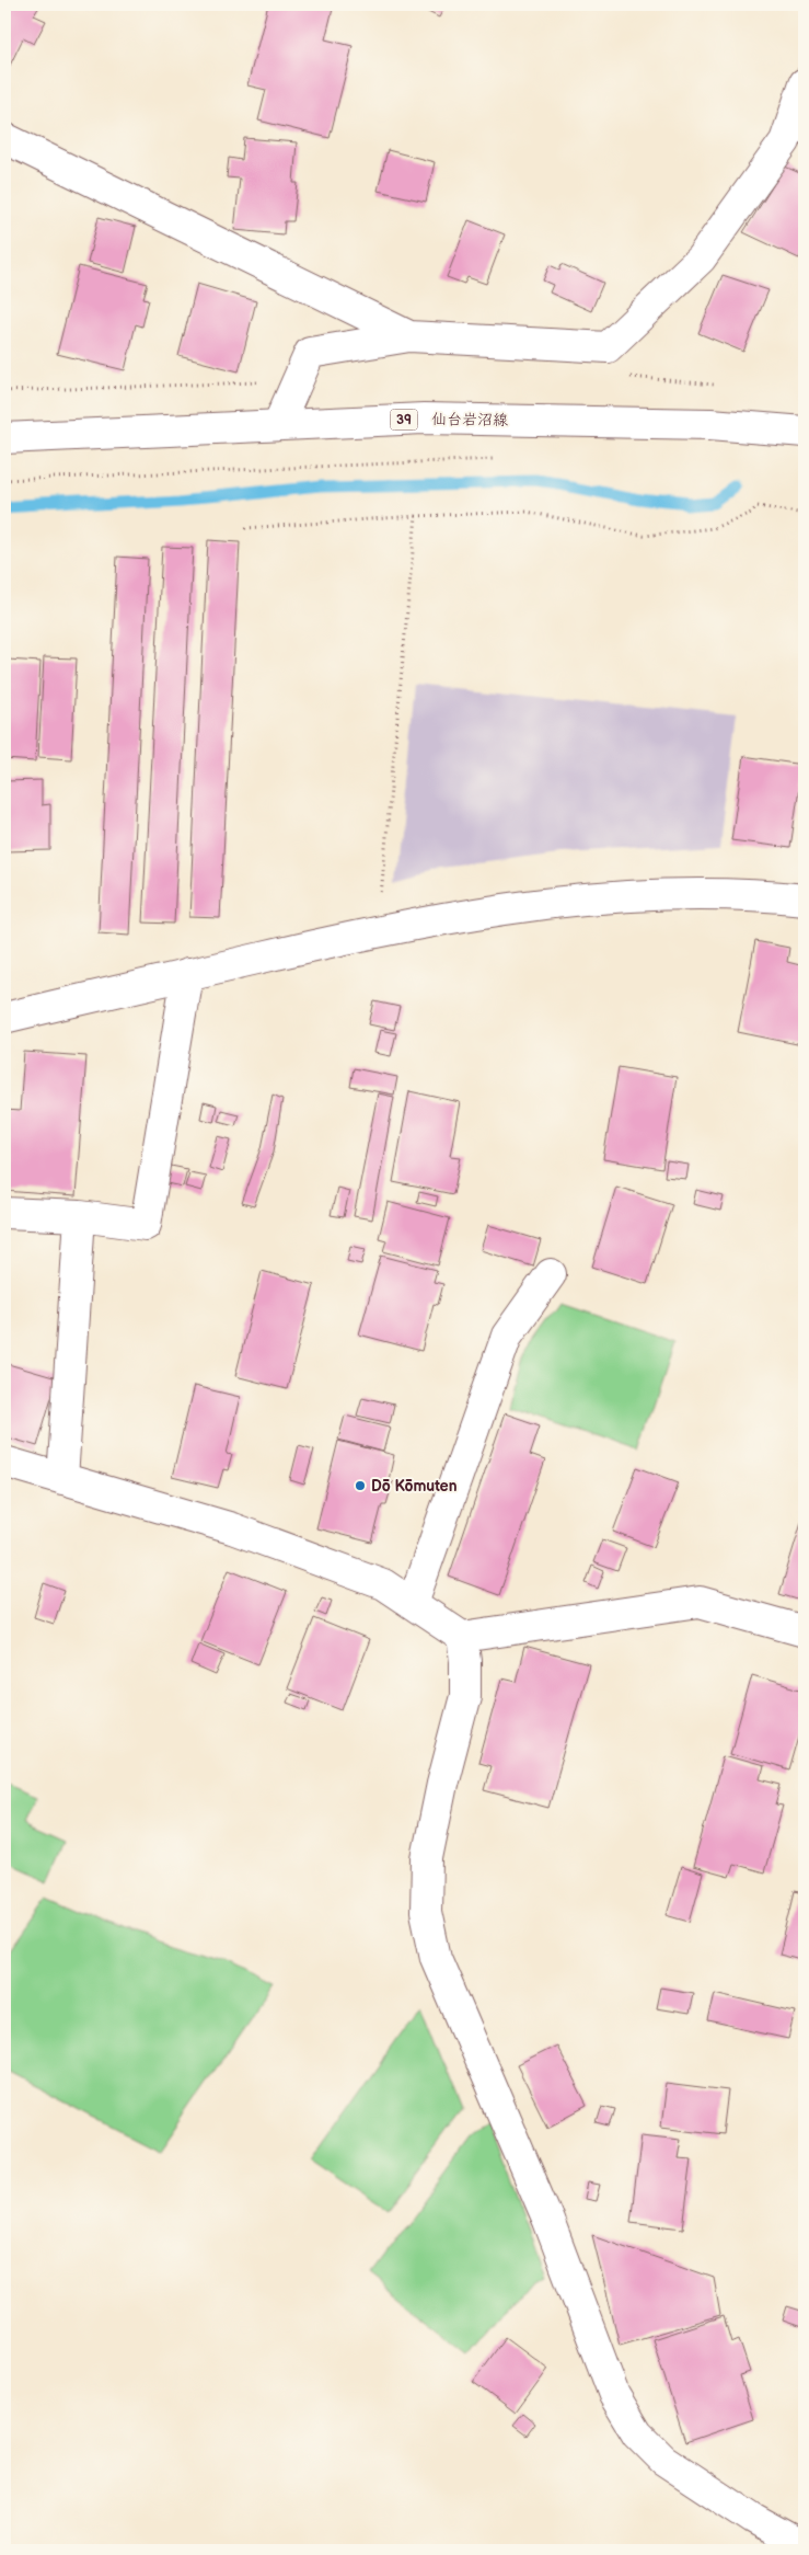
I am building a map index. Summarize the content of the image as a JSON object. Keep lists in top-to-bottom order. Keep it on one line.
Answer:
{"streets":{"street":["39","仙台岩沼線"]},"places":["Dō Kōmuten"]}
